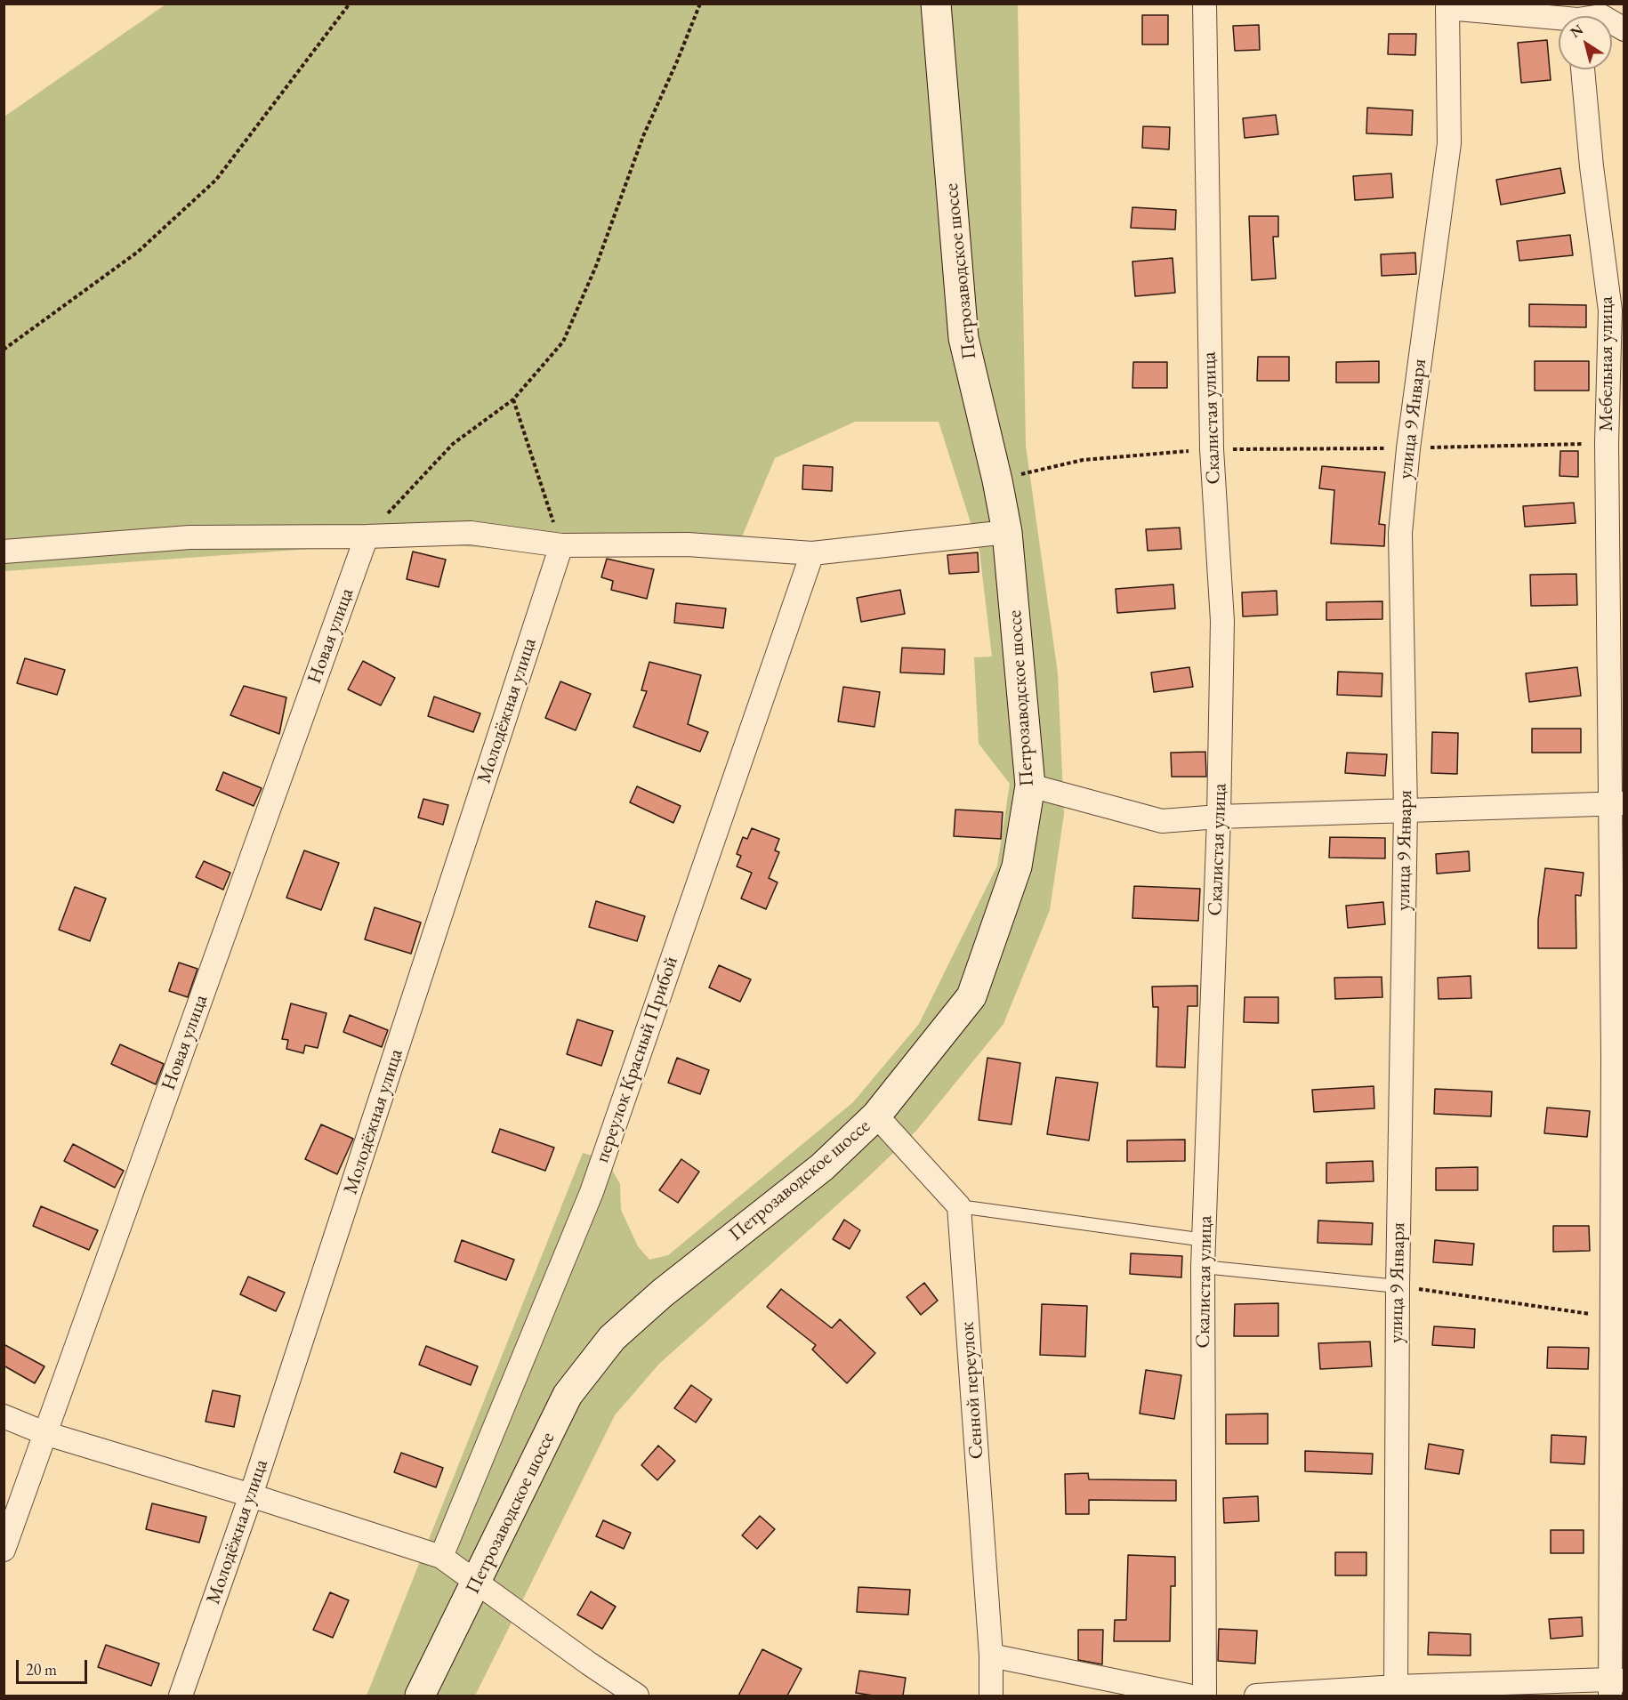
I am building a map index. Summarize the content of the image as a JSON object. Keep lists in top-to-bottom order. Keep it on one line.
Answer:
{"streets":{"main road":["Петрозаводское шоссе"],"street":["Мебельная улица","Скалистая улица","улица 9 Января","Новая улица","Молодёжная улица","переулок Красный Прибой","Сенной переулок"]},"scale_bar":"20 m","north":"top left"}
